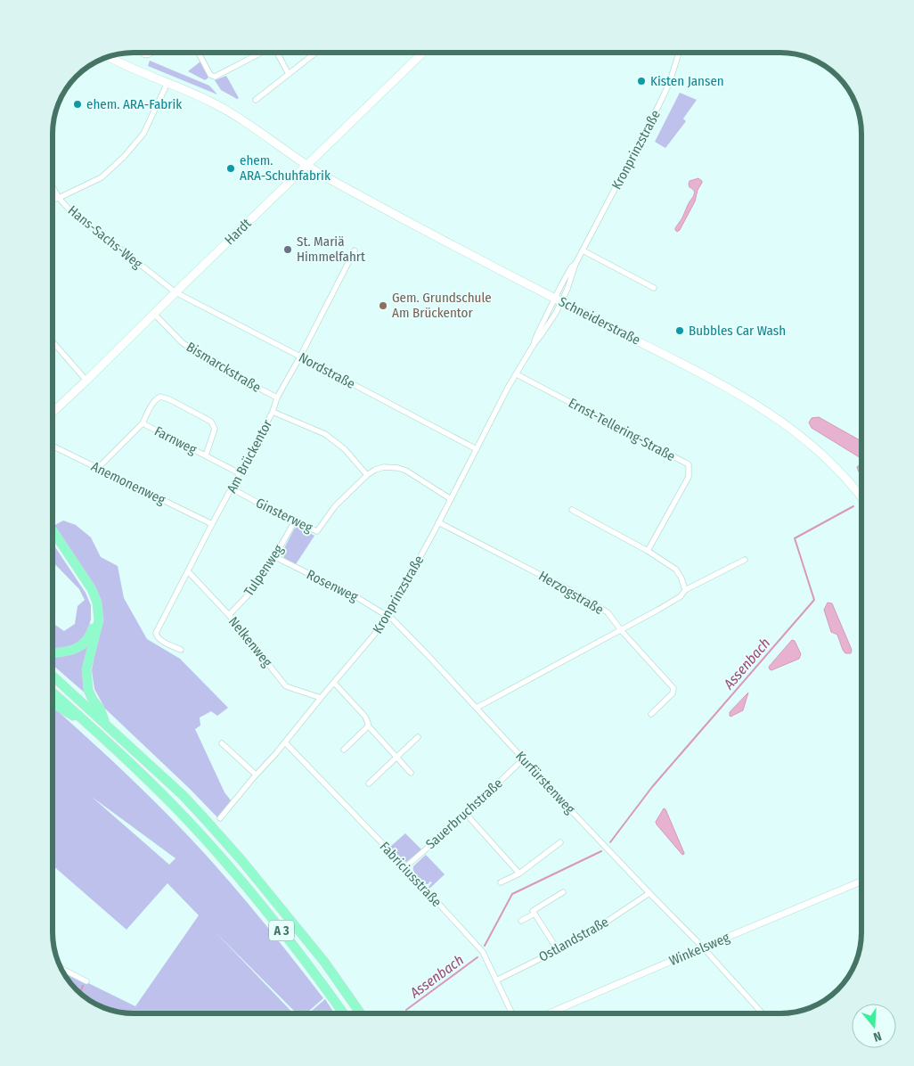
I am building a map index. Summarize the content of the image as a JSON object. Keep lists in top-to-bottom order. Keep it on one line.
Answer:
{"streets":{"highway":["A 3"],"main road":["Hardt","Schneiderstraße"],"street":["Kronprinzstraße","Hans-Sachs-Weg","Bismarckstraße","Nordstraße","Ernst-Tellering-Straße","Farnweg","Am Brückentor","Anemonenweg","Ginsterweg","Tulpenweg","Rosenweg","Herzogstraße","Nelkenweg","Kurfürstenweg","Sauerbruchstraße","Fabriciusstraße","Ostlandstraße","Winkelsweg"]},"crossings":[["Kronprinzstraße","Schneiderstraße"],["Kronprinzstraße","Nordstraße"],["Kronprinzstraße","Ernst-Tellering-Straße"],["Kronprinzstraße","Rosenweg"],["Kronprinzstraße","Herzogstraße"],["Kronprinzstraße","Nelkenweg"],["Kronprinzstraße","Kurfürstenweg"],["Kronprinzstraße","Fabriciusstraße"],["Hardt","Hans-Sachs-Weg"],["Hardt","Schneiderstraße"],["Hardt","Bismarckstraße"],["Hardt","Nordstraße"],["Hans-Sachs-Weg","Nordstraße"],["Bismarckstraße","Am Brückentor"],["Nordstraße","Am Brückentor"],["Farnweg","Am Brückentor"],["Farnweg","Anemonenweg"],["Am Brückentor","Anemonenweg"],["Am Brückentor","Ginsterweg"],["Am Brückentor","Nelkenweg"],["Ginsterweg","Tulpenweg"],["Tulpenweg","Rosenweg"],["Tulpenweg","Nelkenweg"],["Rosenweg","Kurfürstenweg"],["Kurfürstenweg","Sauerbruchstraße"],["Kurfürstenweg","Ostlandstraße"],["Kurfürstenweg","Winkelsweg"],["Sauerbruchstraße","Fabriciusstraße"],["Fabriciusstraße","Ostlandstraße"]],"water":["Assenbach"],"places":["Kisten Jansen","ehem. ARA-Fabrik","ehem. ARA-Schuhfabrik","St. Mariä Himmelfahrt","Gem. Grundschule Am Brückentor","Bubbles Car Wash"],"north":"bottom"}
